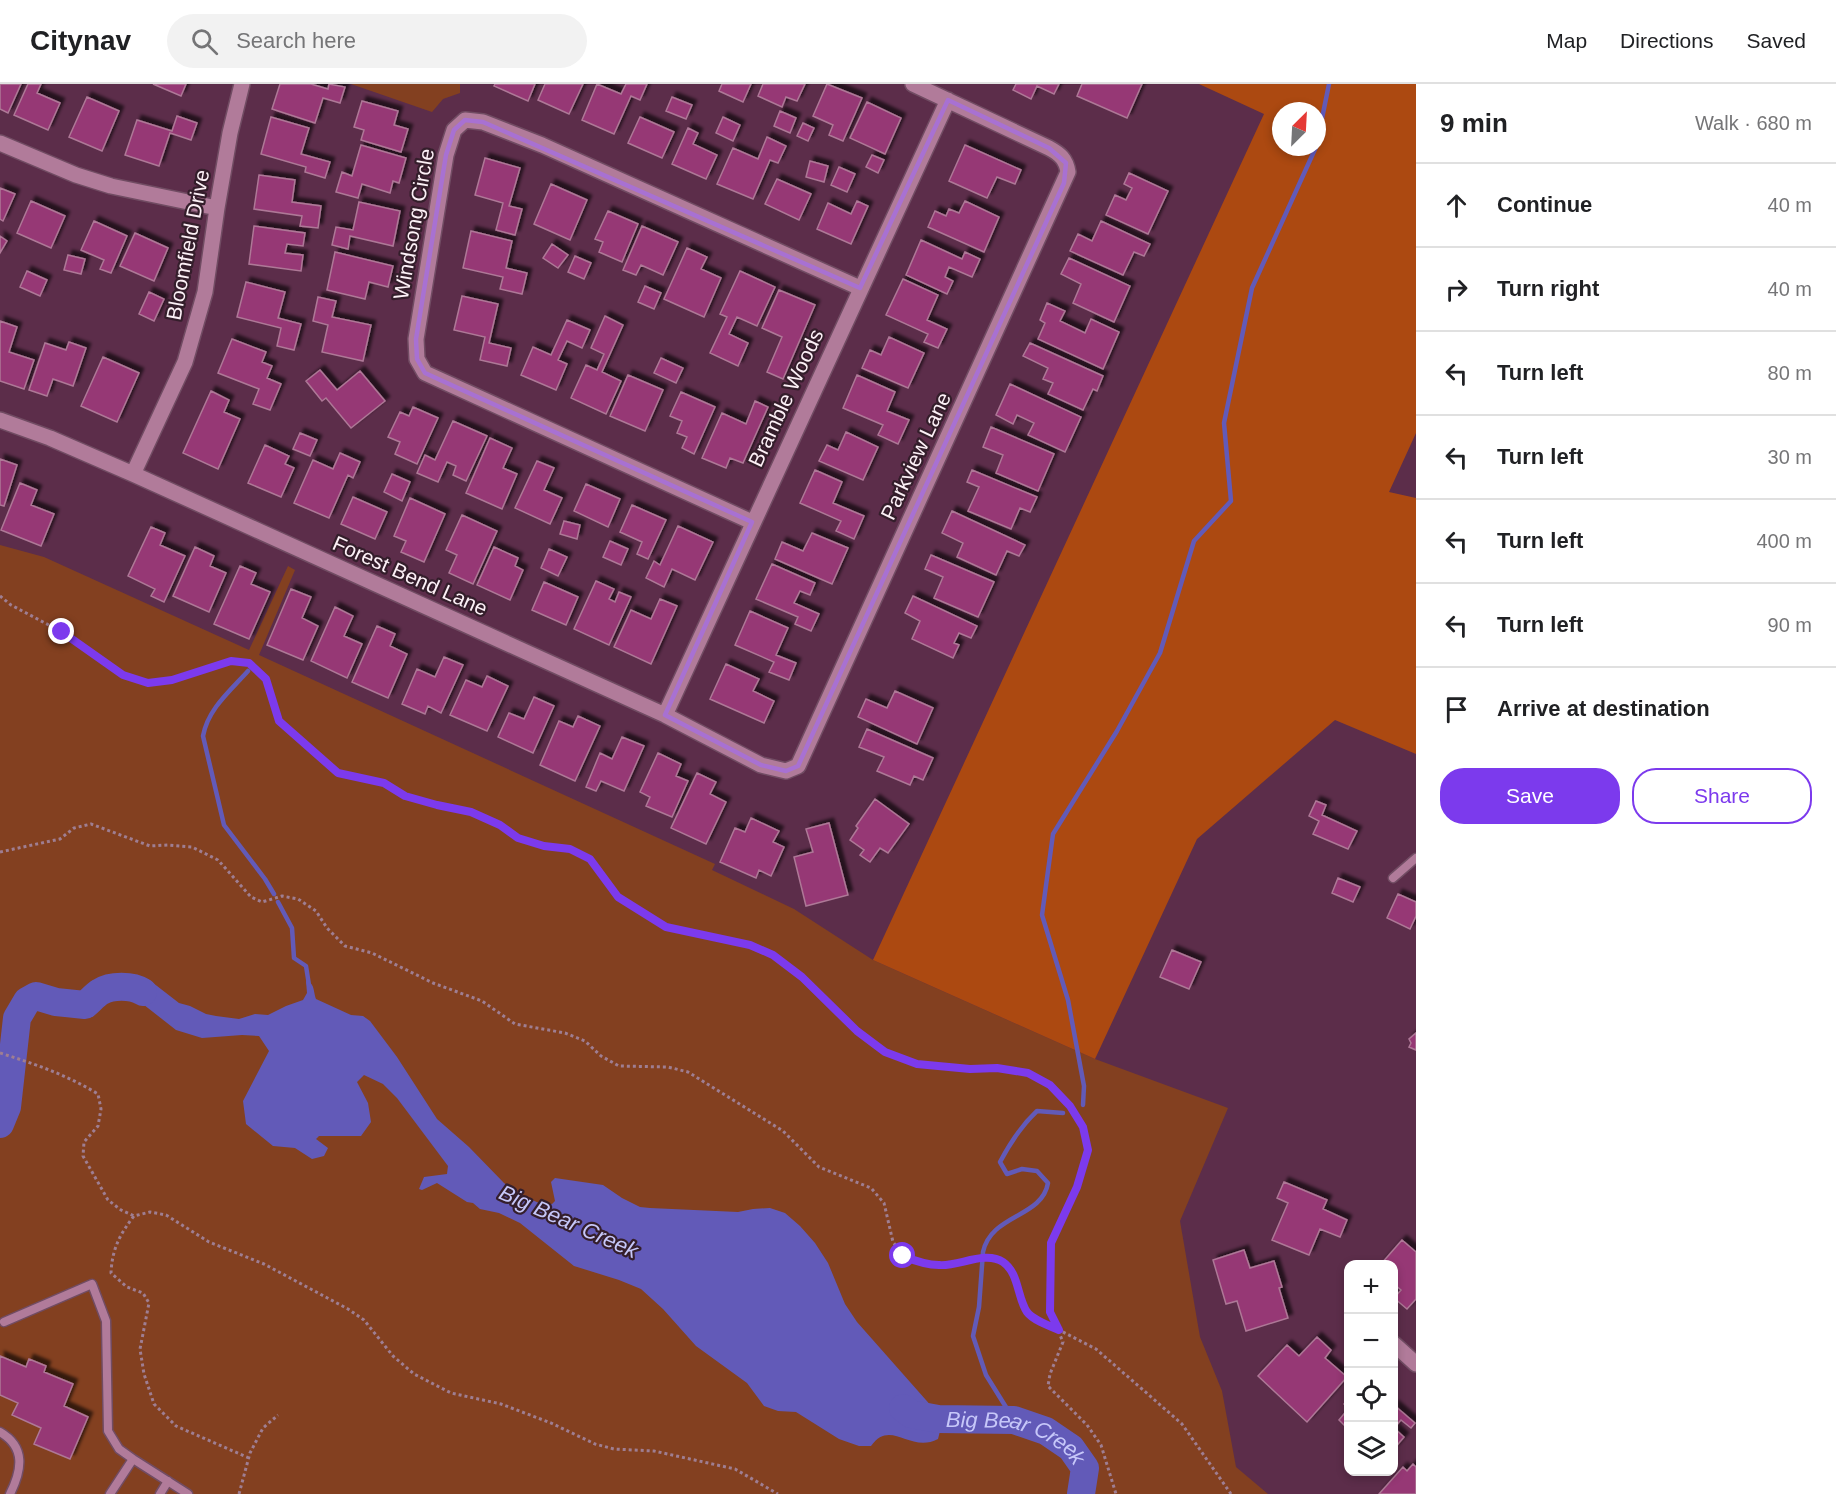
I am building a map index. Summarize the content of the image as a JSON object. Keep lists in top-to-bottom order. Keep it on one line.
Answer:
{"streets":{"street":["Windsong Circle","Bloomfield Drive","Bramble Woods","Parkview Lane","Forest Bend Lane"]},"crossings":[["Windsong Circle","Bramble Woods"],["Bloomfield Drive","Forest Bend Lane"],["Bramble Woods","Parkview Lane"],["Bramble Woods","Forest Bend Lane"],["Parkview Lane","Forest Bend Lane"]],"water":["Big Bear Creek"],"north":"top right","page":{"header":"Citynav","search":"Search here","nav":["Map","Directions","Saved"],"heading":["9 min","Walk · 680 m"],"list":[["Continue","40 m"],["Turn right","40 m"],["Turn left","80 m"],["Turn left","30 m"],["Turn left","400 m"],["Turn left","90 m"],"Arrive at destination"],"buttons":["Save","Share"],"map_buttons":["+","−"]}}
